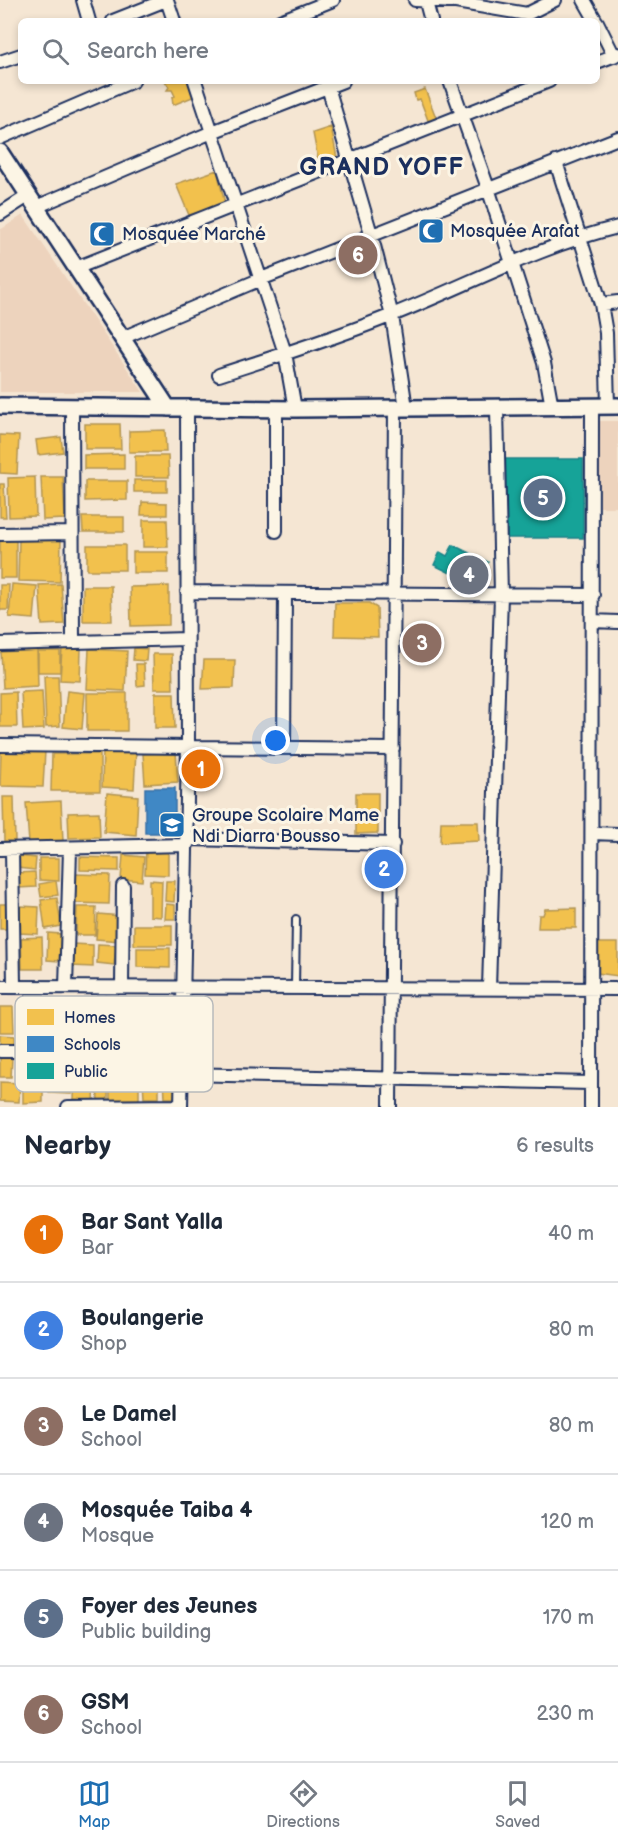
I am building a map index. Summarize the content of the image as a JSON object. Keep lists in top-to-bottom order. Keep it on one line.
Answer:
{"districts":["GRAND YOFF"],"places":{"mosque":["Mosquée Arafat","Mosquée Marché"],"school or university":["Groupe Scolaire Mame Ndi Diarra Bousso"]},"legend":["Homes","Schools","Public"],"page":{"search":"Search here","pins":["6","5","4","3","1","2"],"heading":["Nearby","6 results"],"list":[{"mark":"1","name":"Bar Sant Yalla","note":"Bar","value":"40 m"},{"mark":"2","name":"Boulangerie","note":"Shop","value":"80 m"},{"mark":"3","name":"Le Damel","note":"School","value":"80 m"},{"mark":"4","name":"Mosquée Taiba 4","note":"Mosque","value":"120 m"},{"mark":"5","name":"Foyer des Jeunes","note":"Public building","value":"170 m"},{"mark":"6","name":"GSM","note":"School","value":"230 m"}],"nav":["Map","Directions","Saved"]}}
